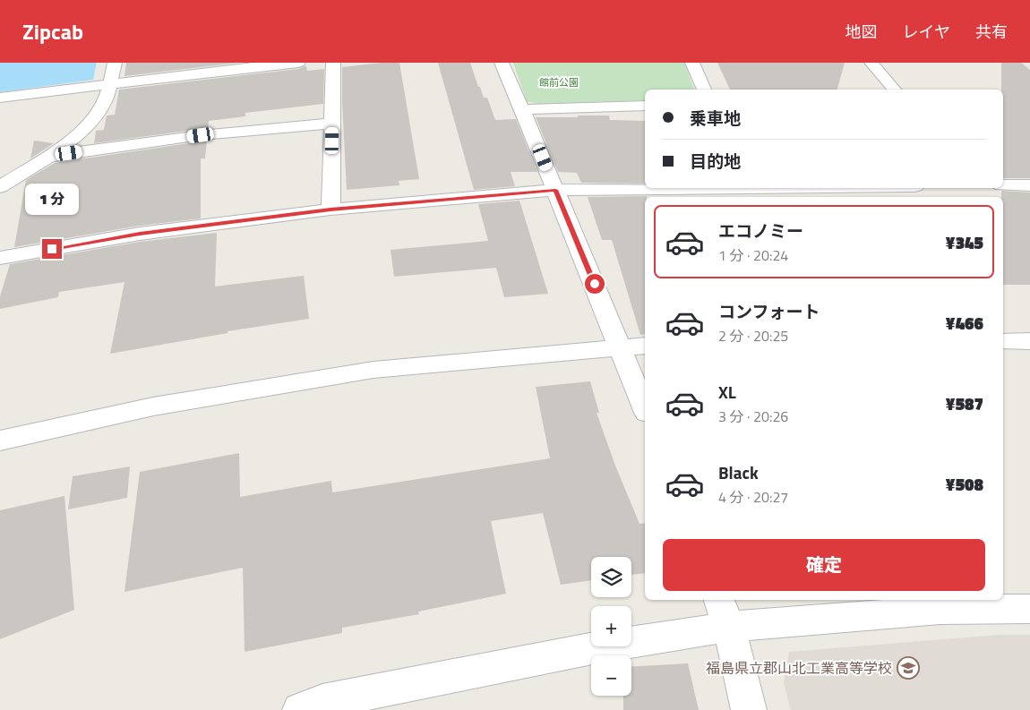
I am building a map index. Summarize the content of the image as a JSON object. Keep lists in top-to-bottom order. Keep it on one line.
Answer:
{"parks":["館前公園"],"places":{"school or university":["福島県立郡山北工業高等学校"]},"page":{"header":"Zipcab","nav":["地図","レイヤ","共有"],"banner":["乗車地","目的地"],"bubble":"1 分","list":[{"name":"エコノミー","note":"1 分 · 20:24","value":"¥345"},{"name":"コンフォート","note":"2 分 · 20:25","value":"¥466"},{"name":"XL","note":"3 分 · 20:26","value":"¥587"},{"name":"Black","note":"4 分 · 20:27","value":"¥508"}],"buttons":"確定","map_buttons":["+","−"]}}
